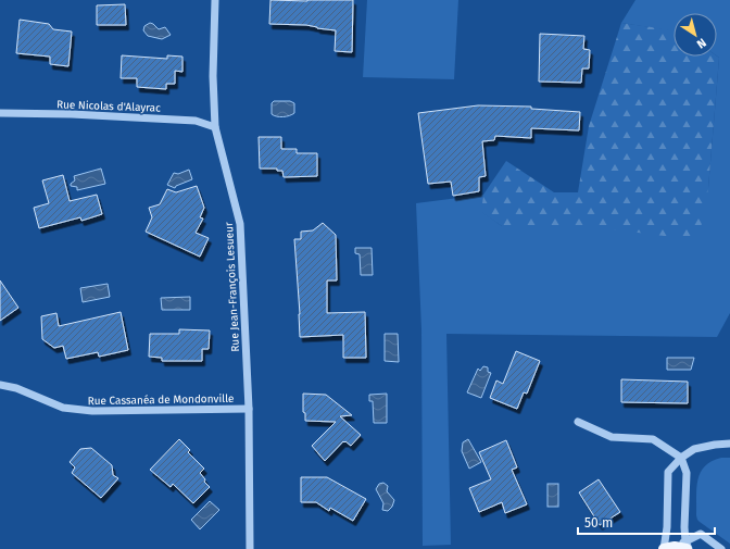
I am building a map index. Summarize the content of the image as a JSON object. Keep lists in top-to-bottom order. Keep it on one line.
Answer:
{"streets":{"street":["Rue Nicolas d'Alayrac","Rue Jean-François Lesueur","Rue Cassanéa de Mondonville"]},"crossings":[["Rue Nicolas d'Alayrac","Rue Jean-François Lesueur"],["Rue Jean-François Lesueur","Rue Cassanéa de Mondonville"]],"scale_bar":"50 m","north":"bottom right"}
